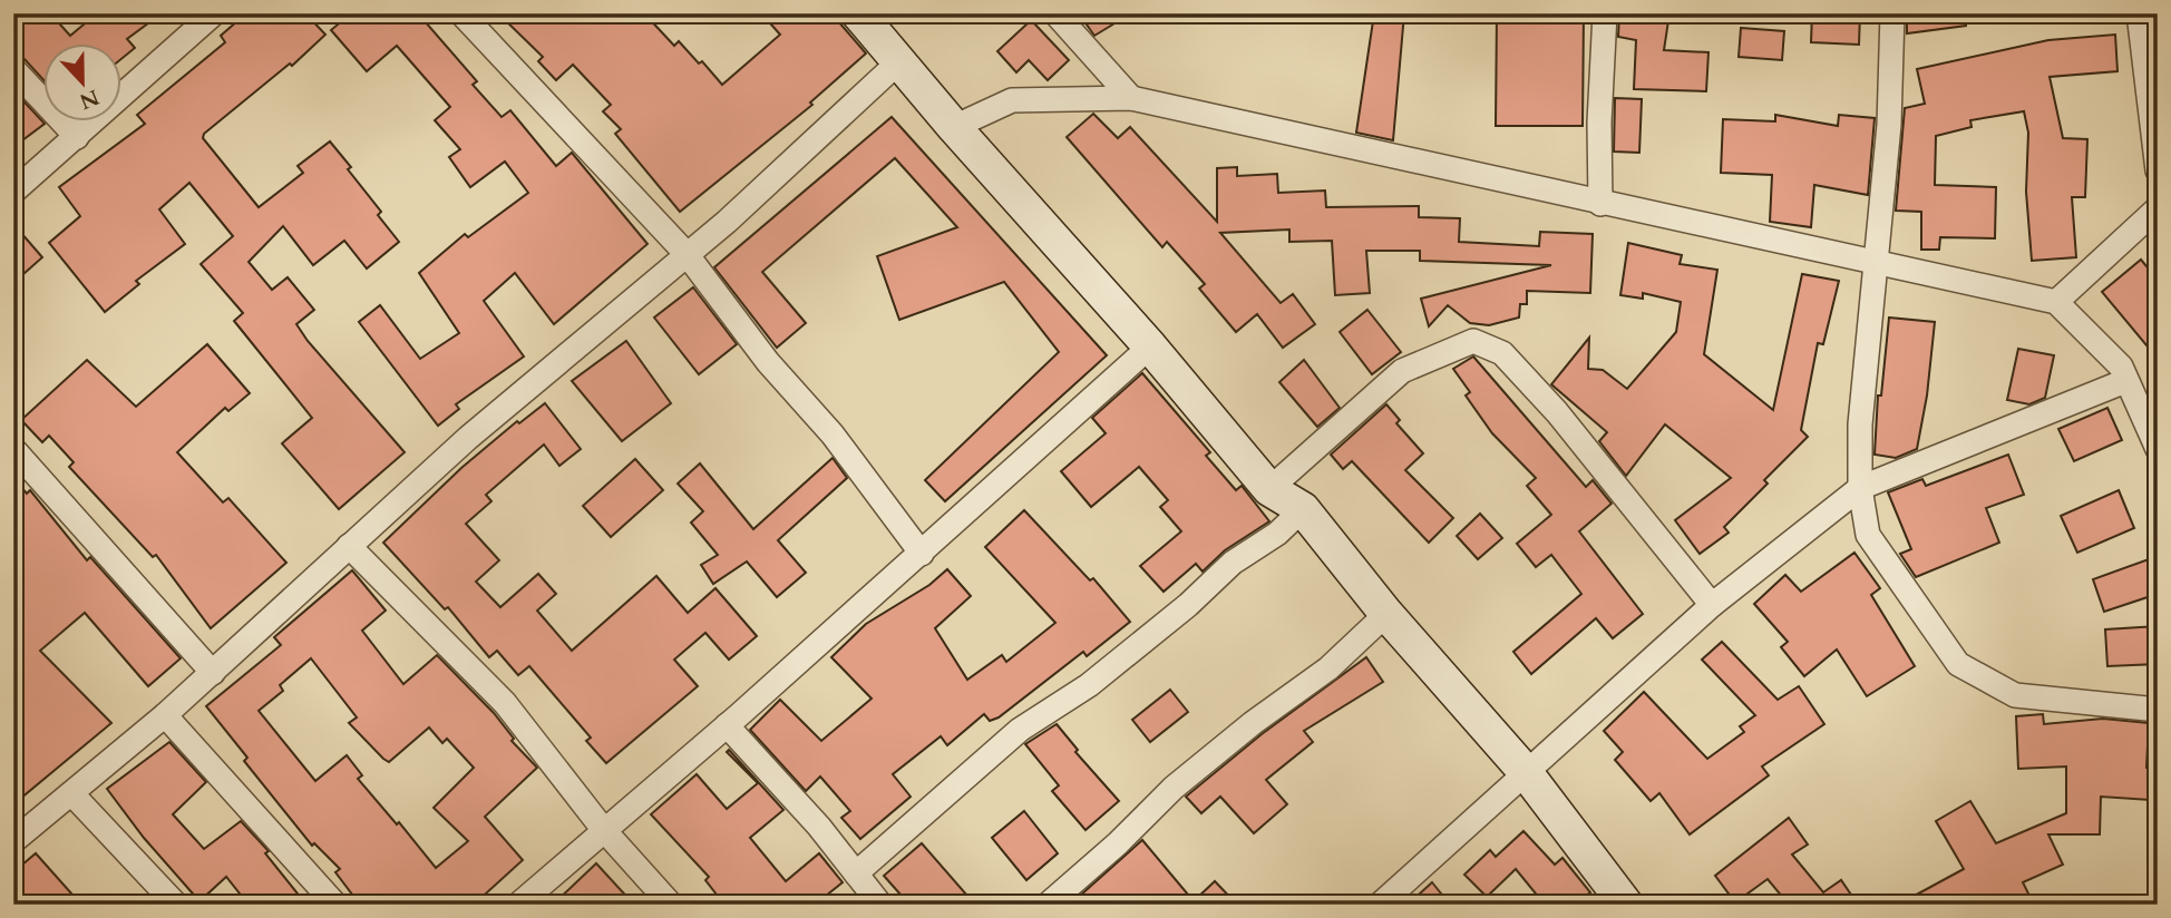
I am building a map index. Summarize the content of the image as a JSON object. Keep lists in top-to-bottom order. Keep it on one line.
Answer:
{"north":"bottom"}
